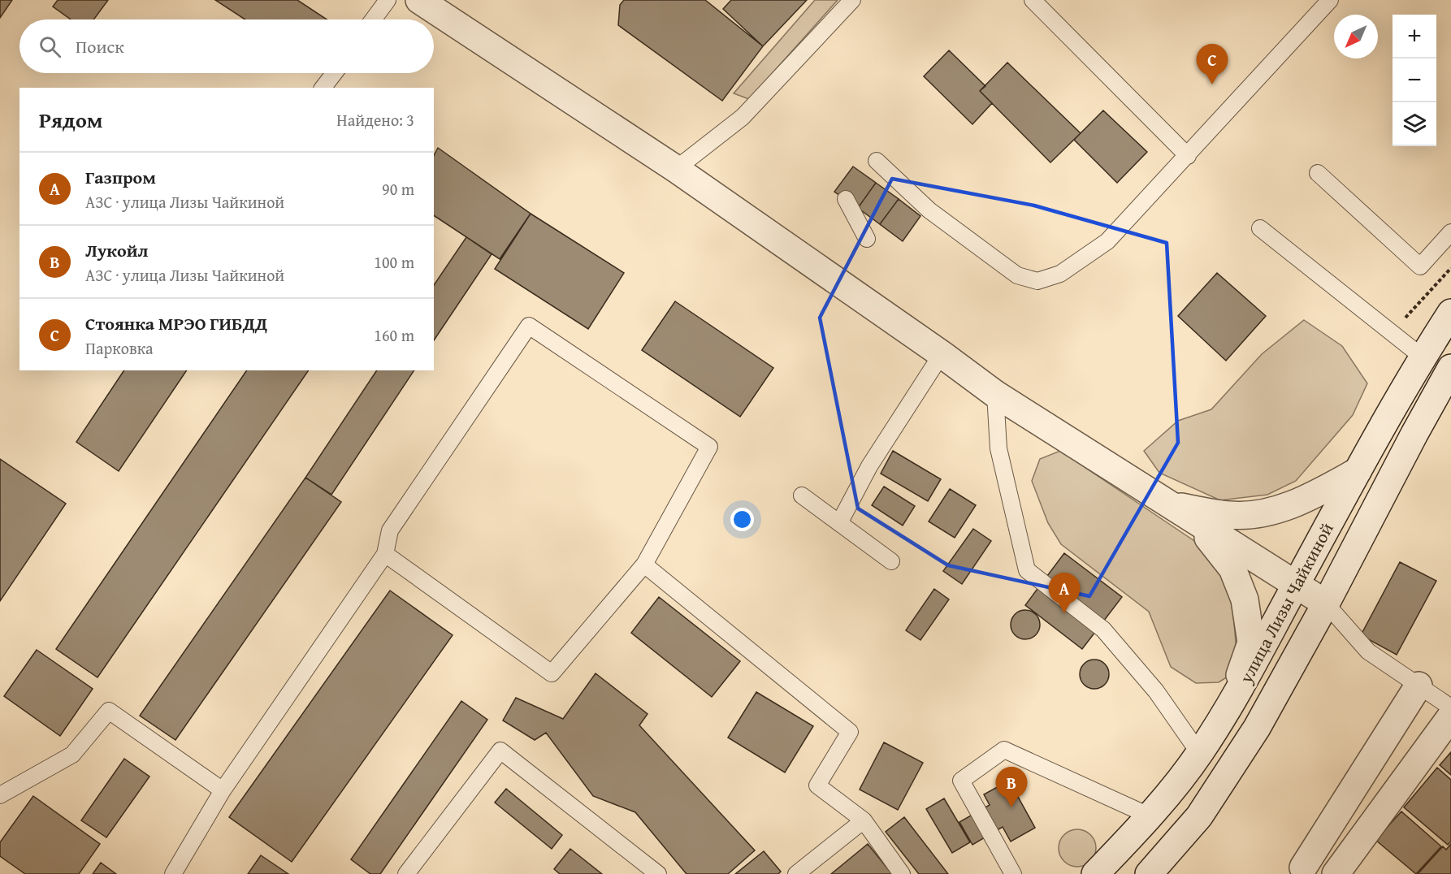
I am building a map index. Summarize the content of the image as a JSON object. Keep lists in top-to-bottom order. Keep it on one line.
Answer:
{"streets":{"street":["улица Лизы Чайкиной"]},"north":"bottom left","page":{"map_buttons":["+","−"],"search":"Поиск","pins":["C","A","B"],"heading":["Рядом","Найдено: 3"],"list":[{"mark":"A","name":"Газпром","note":"АЗС · улица Лизы Чайкиной","value":"90 m"},{"mark":"B","name":"Лукойл","note":"АЗС · улица Лизы Чайкиной","value":"100 m"},{"mark":"C","name":"Стоянка МРЭО ГИБДД","note":"Парковка","value":"160 m"}]}}
